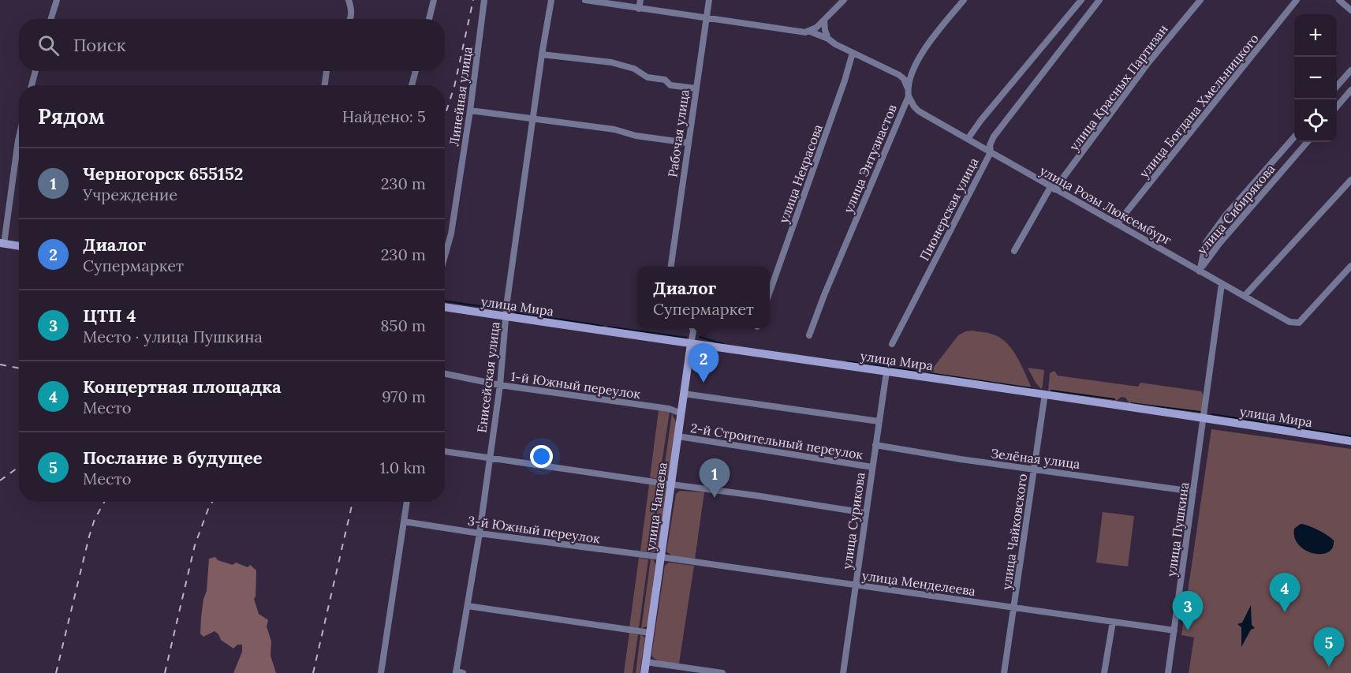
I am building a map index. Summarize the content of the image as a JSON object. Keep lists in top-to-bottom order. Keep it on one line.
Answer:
{"streets":{"main road":["улица Мира","улица Чапаева"],"street":["улица Красных Партизан","Линейная улица","улица Богдана Хмельницкого","Рабочая улица","улица Энтузиастов","улица Некрасова","улица Розы Люксембург","Пионерская улица","улица Сибирякова","Енисейская улица","1-й Южный переулок","2-й Строительный переулок","Зелёная улица","улица Сурикова","3-й Южный переулок","улица Пушкина","улица Чайковского","улица Менделеева"]},"crossings":[["улица Красных Партизан","улица Розы Люксембург"],["улица Богдана Хмельницкого","улица Розы Люксембург"],["улица Энтузиастов","улица Розы Люксембург"],["улица Розы Люксембург","Пионерская улица"],["улица Розы Люксембург","улица Сибирякова"],["улица Розы Люксембург","улица Пушкина"],["улица Мира","Енисейская улица"],["улица Мира","улица Чапаева"],["улица Мира","улица Сурикова"],["улица Мира","улица Пушкина"],["улица Мира","улица Чайковского"],["Енисейская улица","1-й Южный переулок"],["Енисейская улица","3-й Южный переулок"],["1-й Южный переулок","улица Чапаева"],["2-й Строительный переулок","улица Чапаева"],["2-й Строительный переулок","улица Сурикова"],["Зелёная улица","улица Сурикова"],["Зелёная улица","улица Пушкина"],["Зелёная улица","улица Чайковского"],["улица Чапаева","3-й Южный переулок"],["улица Чапаева","улица Менделеева"],["улица Сурикова","улица Менделеева"],["3-й Южный переулок","улица Менделеева"],["улица Пушкина","улица Менделеева"],["улица Чайковского","улица Менделеева"]],"page":{"map_buttons":["+","−"],"search":"Поиск","heading":["Рядом","Найдено: 5"],"list":[{"mark":"1","name":"Черногорск 655152","note":"Учреждение","value":"230 m"},{"mark":"2","name":"Диалог","note":"Супермаркет","value":"230 m"},{"mark":"3","name":"ЦТП 4","note":"Место · улица Пушкина","value":"850 m"},{"mark":"4","name":"Концертная площадка","note":"Место","value":"970 m"},{"mark":"5","name":"Послание в будущее","note":"Место","value":"1.0 km"}],"popup":["Диалог","Супермаркет"],"pins":["2","1","4","3","5"]}}
